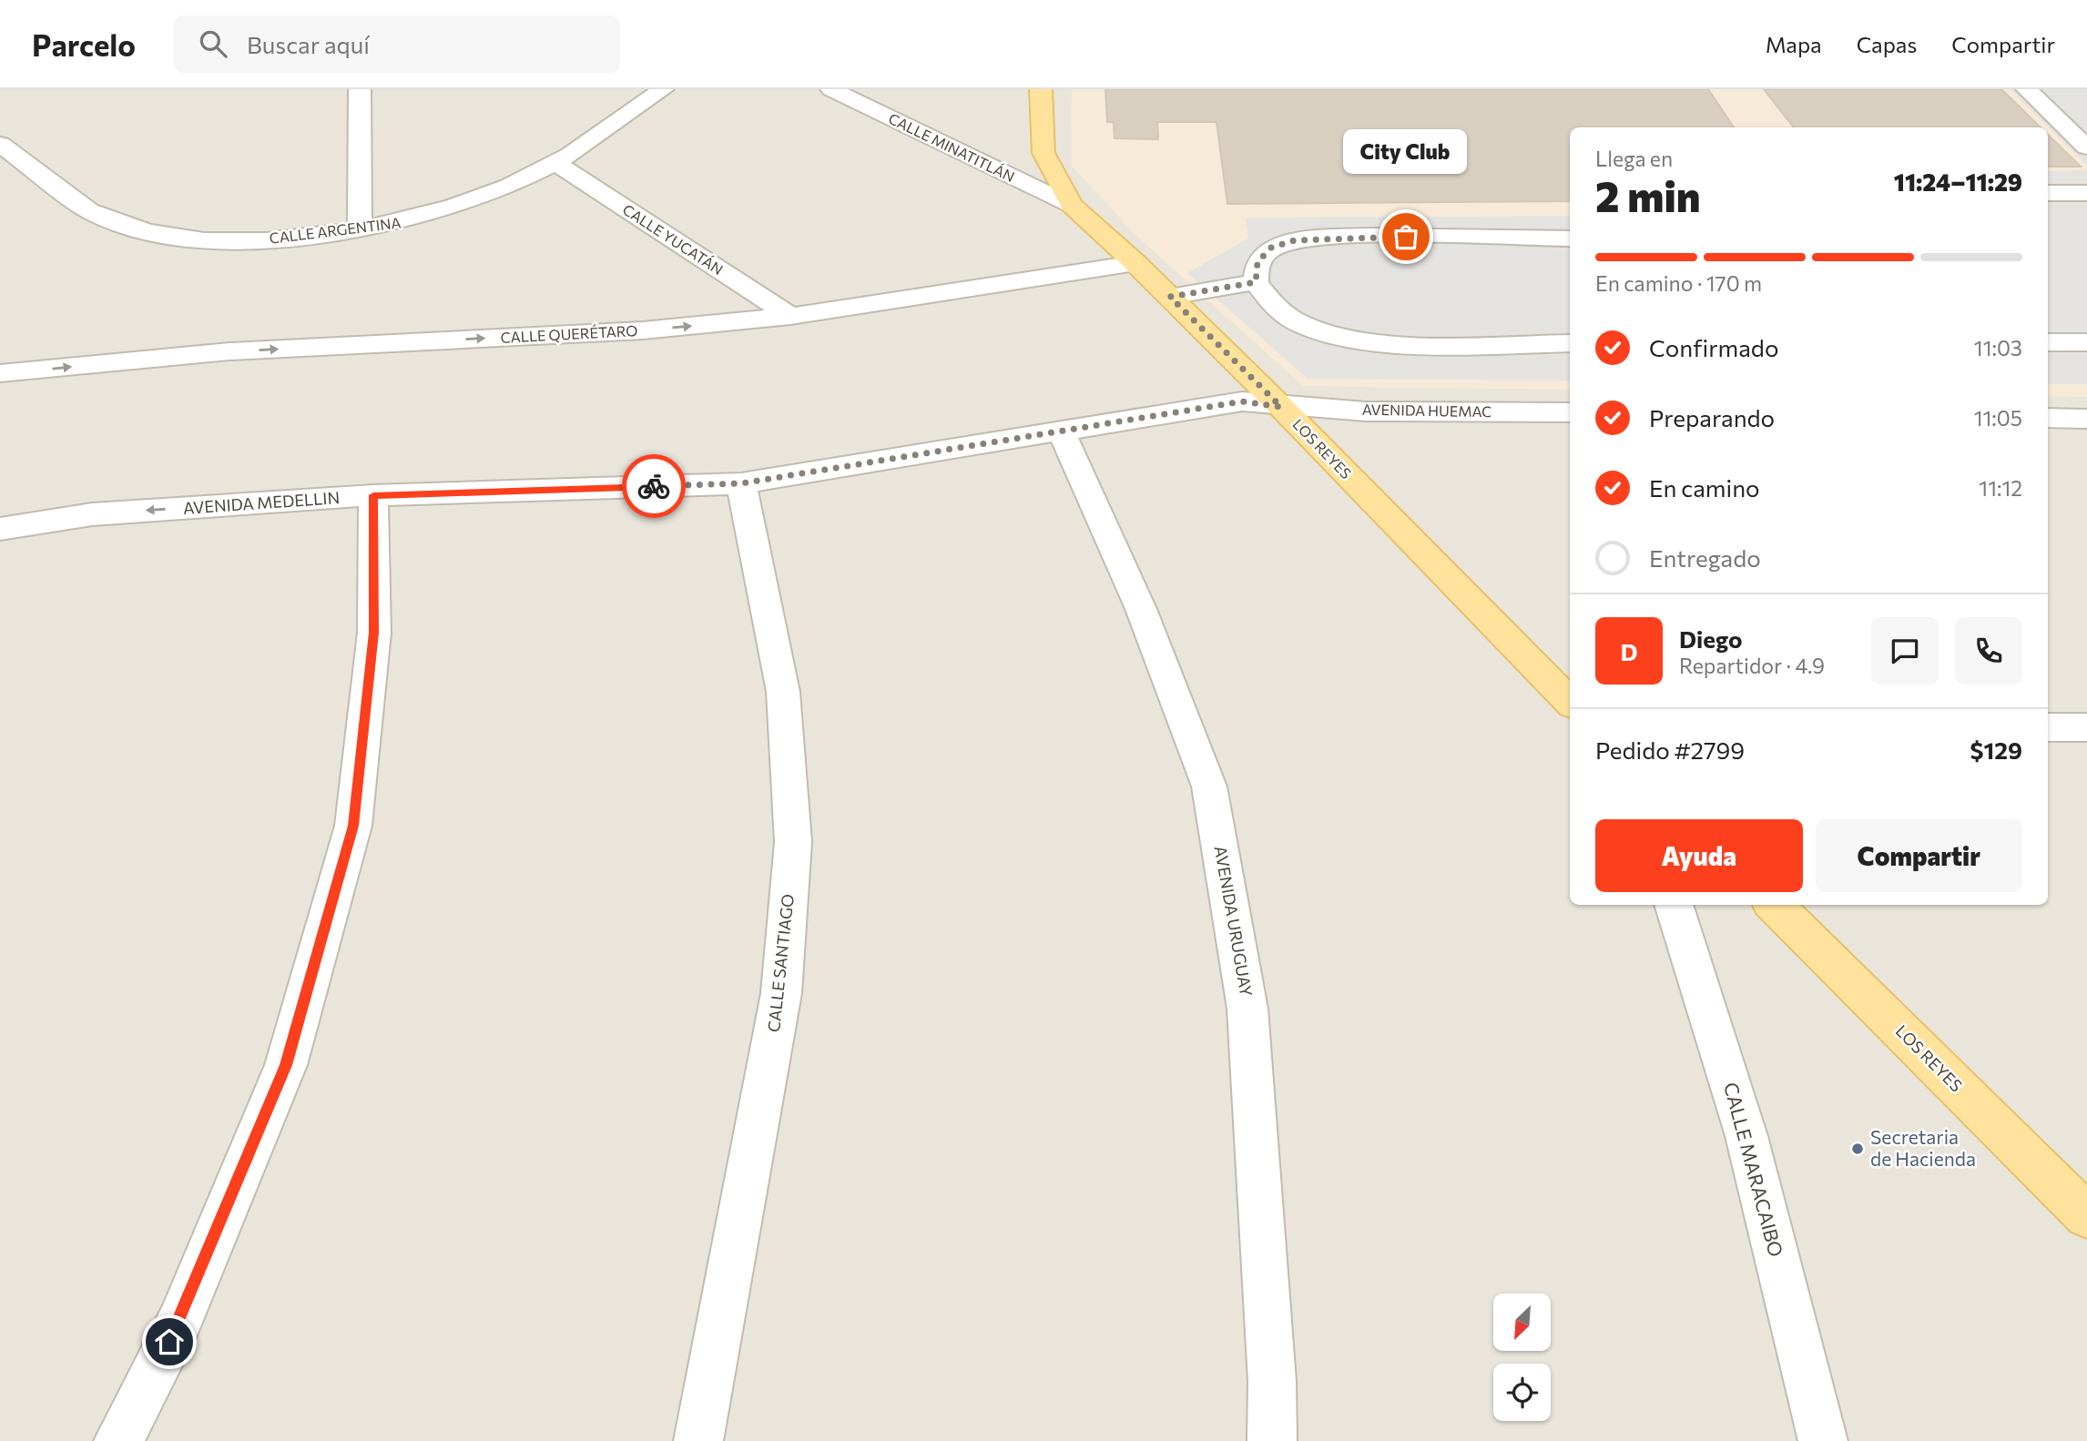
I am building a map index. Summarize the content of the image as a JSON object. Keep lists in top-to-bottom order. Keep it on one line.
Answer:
{"streets":{"main road":["LOS REYES"],"street":["CALLE MINATITLÁN","CALLE ARGENTINA","CALLE YUCATÁN","CALLE QUERÉTARO","AVENIDA HUEMAC","AVENIDA MEDELLIN","AVENIDA URUGUAY","CALLE SANTIAGO","CALLE MARACAIBO"]},"crossings":[["CALLE MINATITLÁN","LOS REYES"],["CALLE ARGENTINA","CALLE YUCATÁN"],["CALLE YUCATÁN","CALLE QUERÉTARO"],["CALLE QUERÉTARO","LOS REYES"],["AVENIDA HUEMAC","LOS REYES"],["AVENIDA HUEMAC","AVENIDA MEDELLIN"],["LOS REYES","AVENIDA MEDELLIN"],["AVENIDA MEDELLIN","AVENIDA URUGUAY"],["AVENIDA MEDELLIN","CALLE SANTIAGO"]],"one_way":["CALLE QUERÉTARO"],"places":["City Club","Secretaria de Hacienda"],"north":"bottom left","page":{"header":"Parcelo","search":"Buscar aquí","nav":["Mapa","Capas","Compartir"],"heading":["2 min","Llega en","11:24–11:29"],"panel":["Diego","Repartidor · 4.9","Pedido #2799","$129"],"bubble":"City Club","bar":"En camino · 170 m","list":[["Confirmado","11:03"],["Preparando","11:05"],["En camino","11:12"],"Entregado"],"round":"D","buttons":["Ayuda","Compartir"]}}
